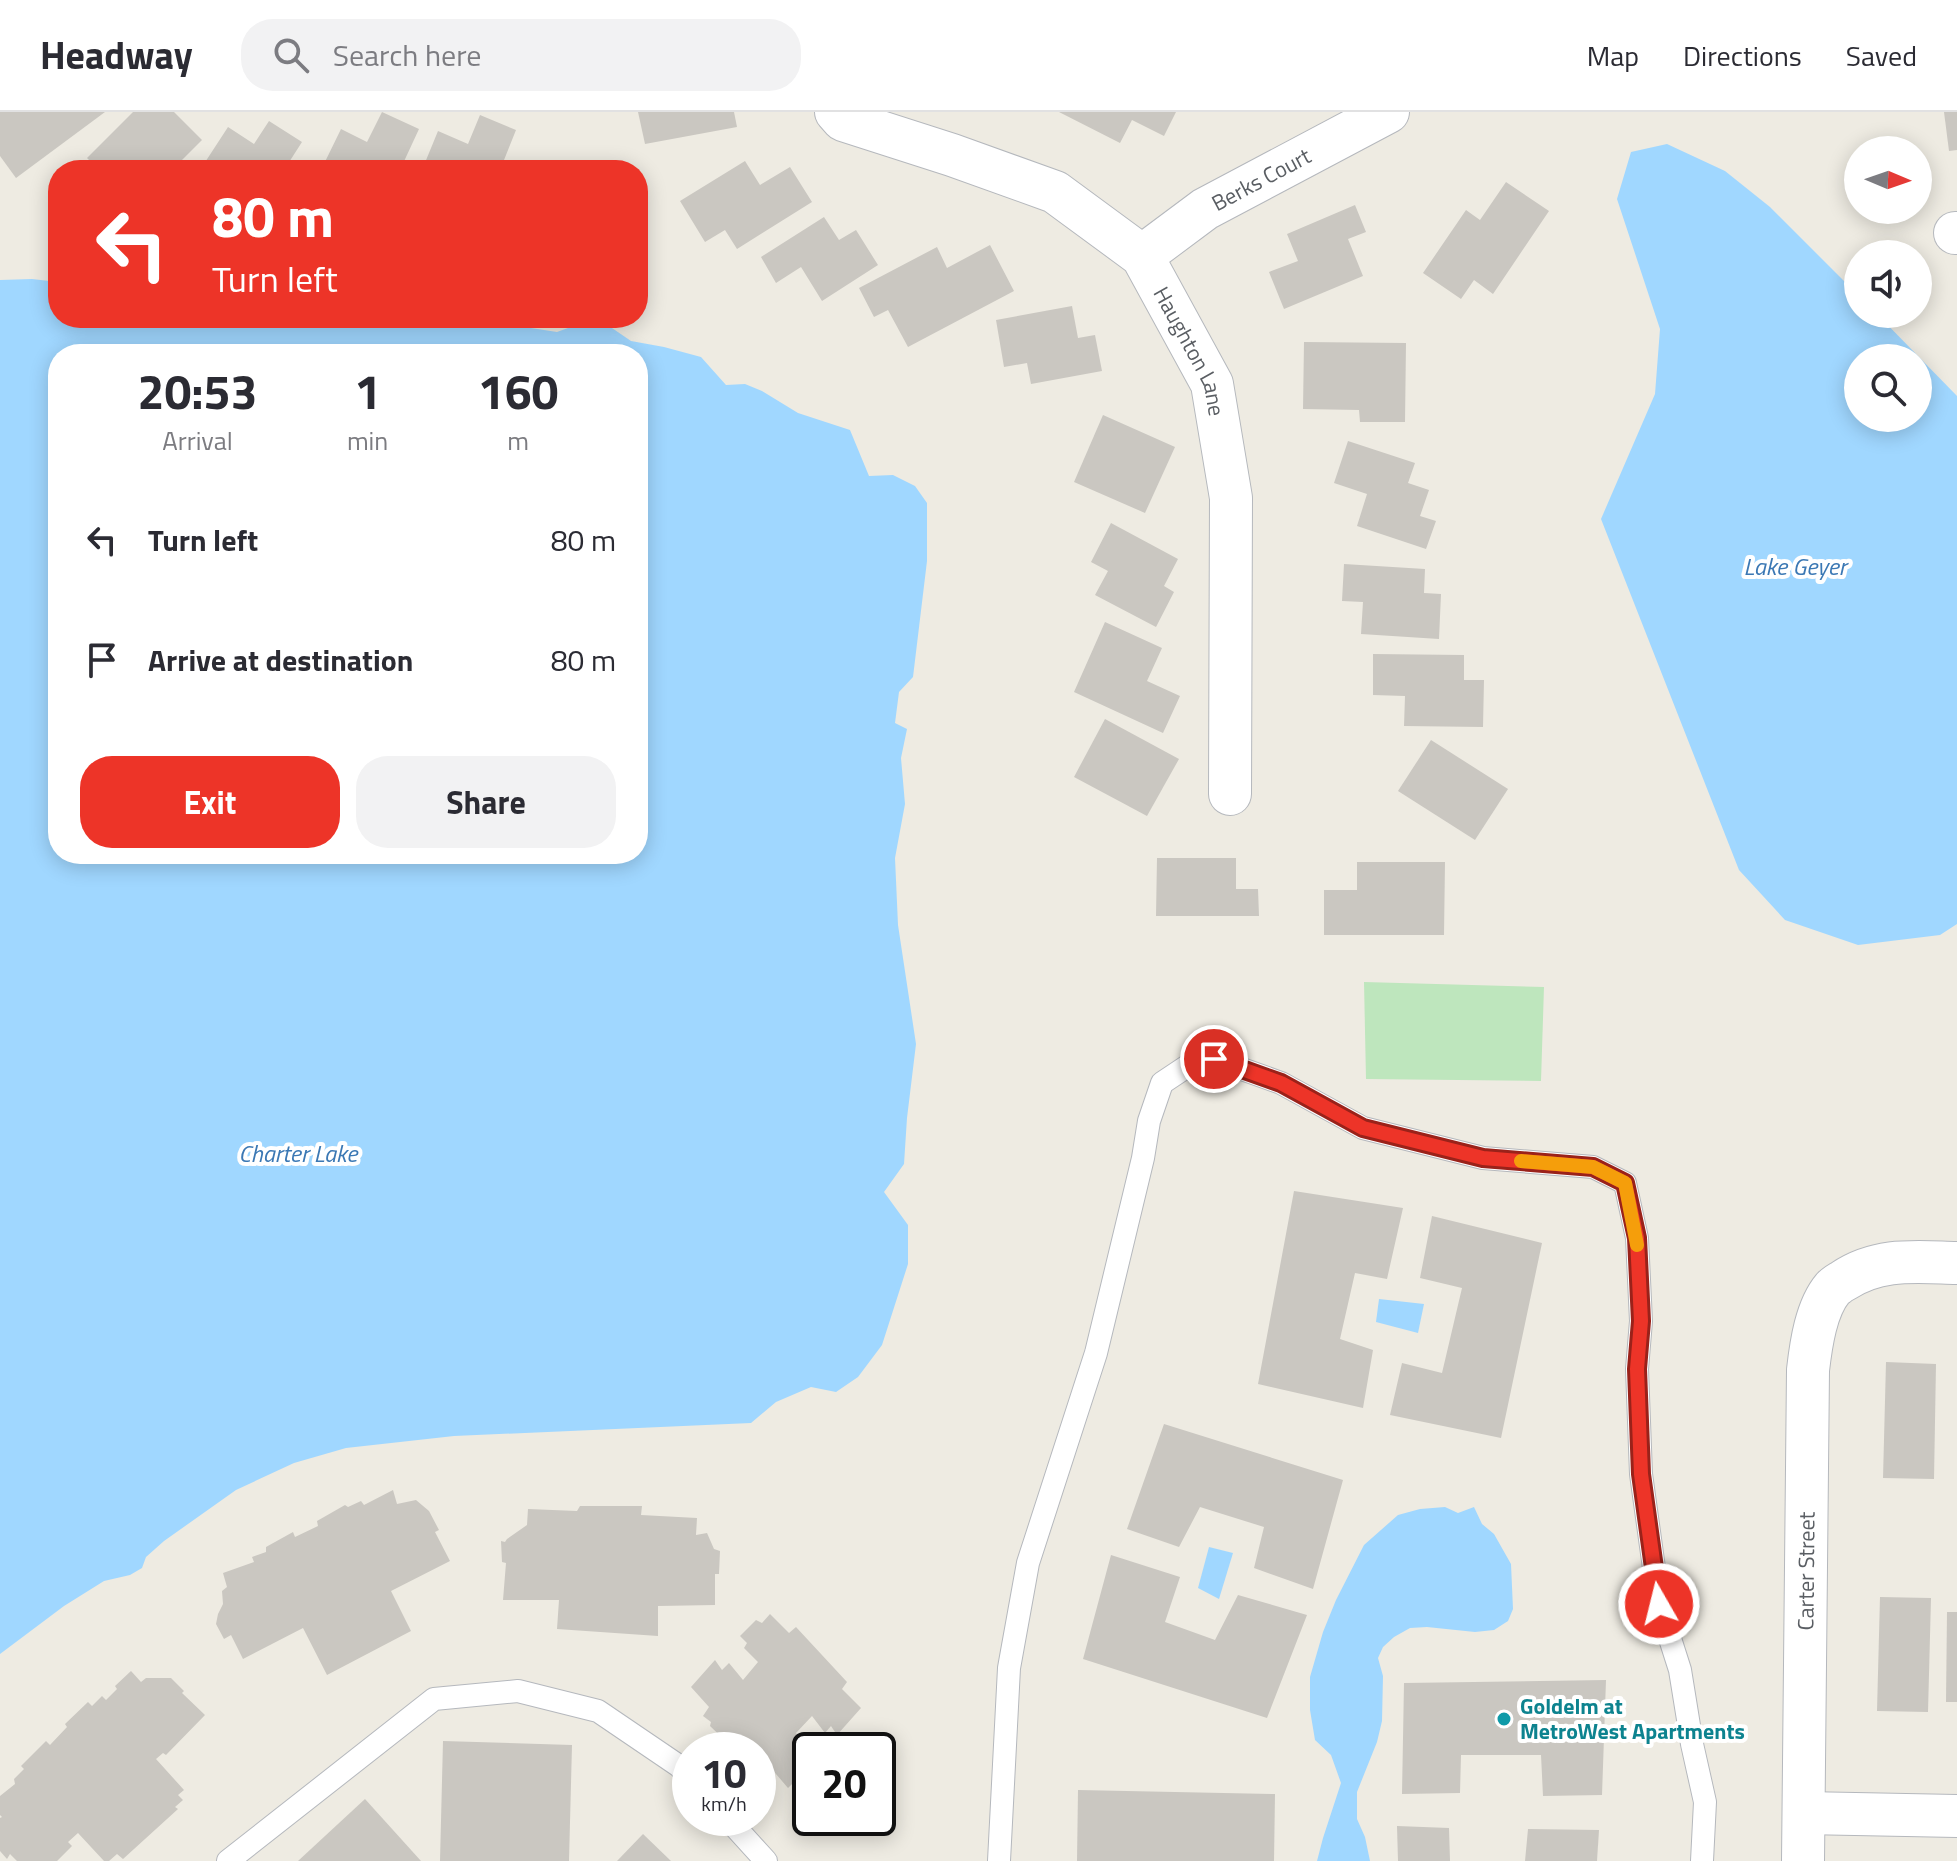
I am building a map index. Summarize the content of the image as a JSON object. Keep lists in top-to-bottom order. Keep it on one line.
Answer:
{"streets":{"street":["Berks Court","Haughton Lane","Carter Street"]},"crossings":[["Berks Court","Haughton Lane"]],"water":["Lake Geyer","Charter Lake"],"places":["Goldelm at MetroWest Apartments"],"north":"right","page":{"header":"Headway","search":"Search here","nav":["Map","Directions","Saved"],"turn":["80 m","Turn left"],"eta":["20:53","Arrival","1","min","160","m"],"list":[{"name":"Turn left","value":"80 m"},{"name":"Arrive at destination","value":"80 m"}],"buttons":["Exit","Share"],"speed":"10 km/h","limit":"20"}}
